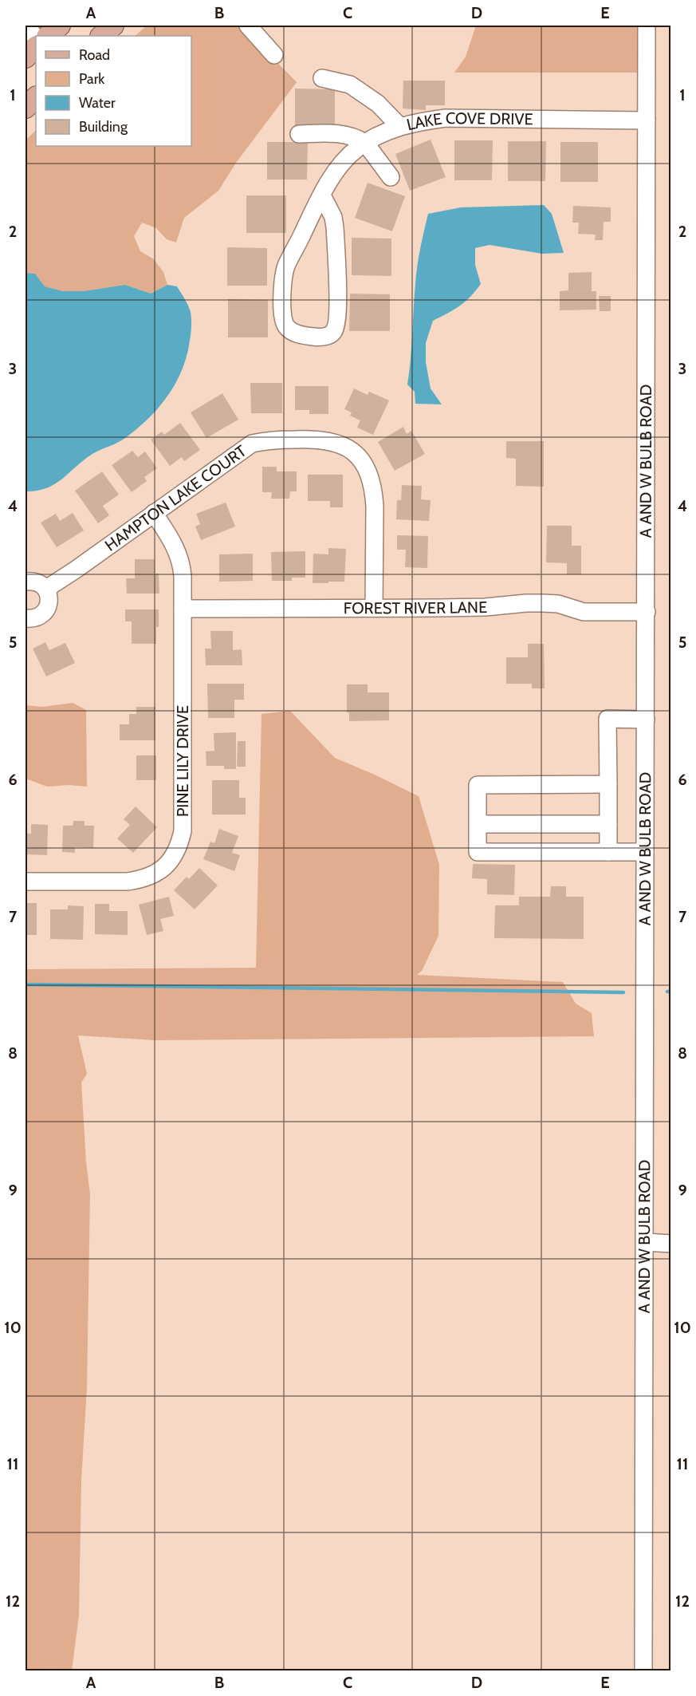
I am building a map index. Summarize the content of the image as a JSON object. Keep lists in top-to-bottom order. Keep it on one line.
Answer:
{"streets":{"street":["LAKE COVE DRIVE","A AND W BULB ROAD","HAMPTON LAKE COURT","FOREST RIVER LANE","PINE LILY DRIVE"]},"crossings":[["LAKE COVE DRIVE","A AND W BULB ROAD"],["A AND W BULB ROAD","FOREST RIVER LANE"],["HAMPTON LAKE COURT","FOREST RIVER LANE"],["HAMPTON LAKE COURT","PINE LILY DRIVE"],["FOREST RIVER LANE","PINE LILY DRIVE"]],"legend":["Road","Park","Water","Building"],"grid":{"columns":["A","B","C","D","E"],"rows":["1","2","3","4","5","6","7","8","9","10","11","12"]}}
